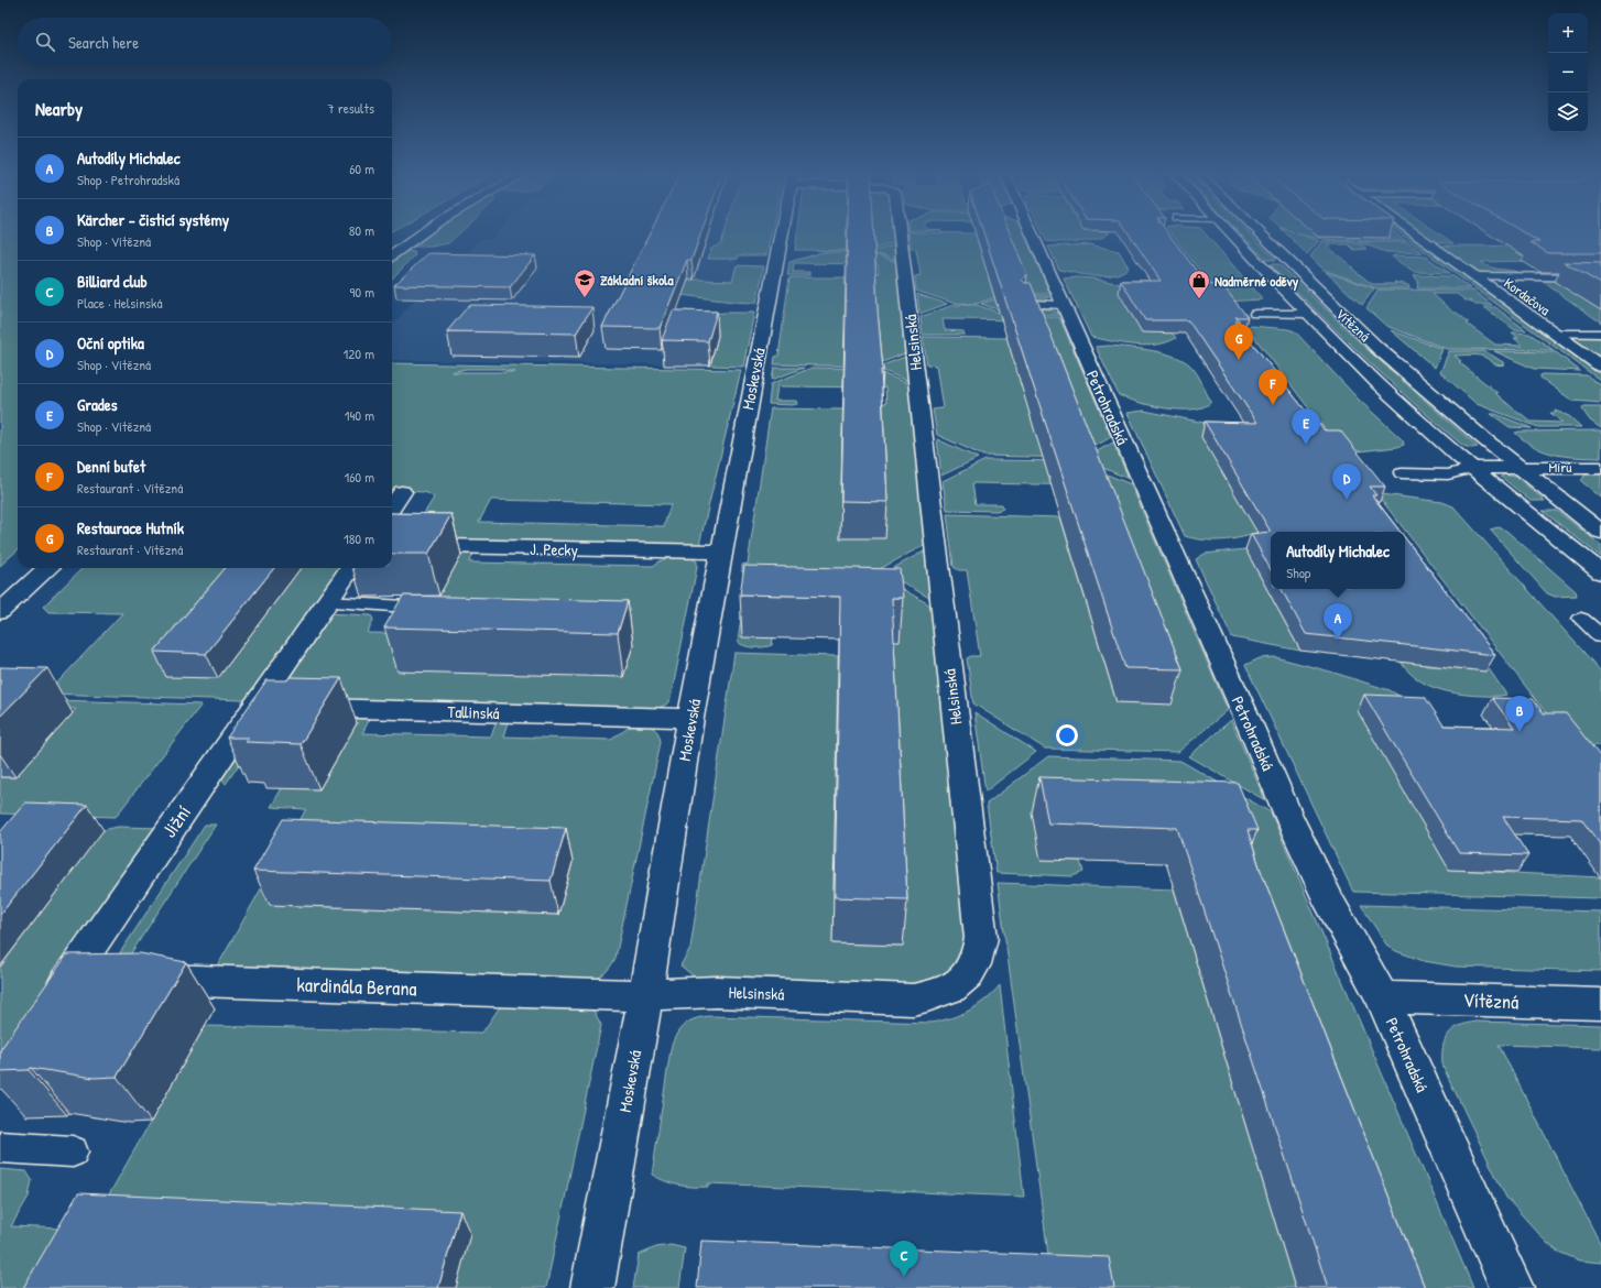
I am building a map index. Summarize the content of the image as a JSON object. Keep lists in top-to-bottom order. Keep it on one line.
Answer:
{"streets":{"street":["Kordačova","Vítězná","Helsinská","Moskevská","Petrohradská","Míru","J. Pecky","Tallinská","Jižní","kardinála Berana"]},"crossings":[["Vítězná","Petrohradská"],["Vítězná","Míru"],["Helsinská","Moskevská"],["Helsinská","kardinála Berana"],["Moskevská","J. Pecky"],["Moskevská","Tallinská"],["Moskevská","kardinála Berana"],["Tallinská","Jižní"]],"places":{"school or university":["Základní škola"],"shop":["Nadměrné oděvy"]},"page":{"map_buttons":["+","−"],"search":"Search here","heading":["Nearby","7 results"],"list":[{"mark":"A","name":"Autodíly Michalec","note":"Shop · Petrohradská","value":"60 m"},{"mark":"B","name":"Kärcher - čisticí systémy","note":"Shop · Vítězná","value":"80 m"},{"mark":"C","name":"Billiard club","note":"Place · Helsinská","value":"90 m"},{"mark":"D","name":"Oční optika","note":"Shop · Vítězná","value":"120 m"},{"mark":"E","name":"Grades","note":"Shop · Vítězná","value":"140 m"},{"mark":"F","name":"Denní bufet","note":"Restaurant · Vítězná","value":"160 m"},{"mark":"G","name":"Restaurace Hutník","note":"Restaurant · Vítězná","value":"180 m"}],"pins":["G","F","E","D","A","B","C"],"popup":["Autodíly Michalec","Shop"]}}
